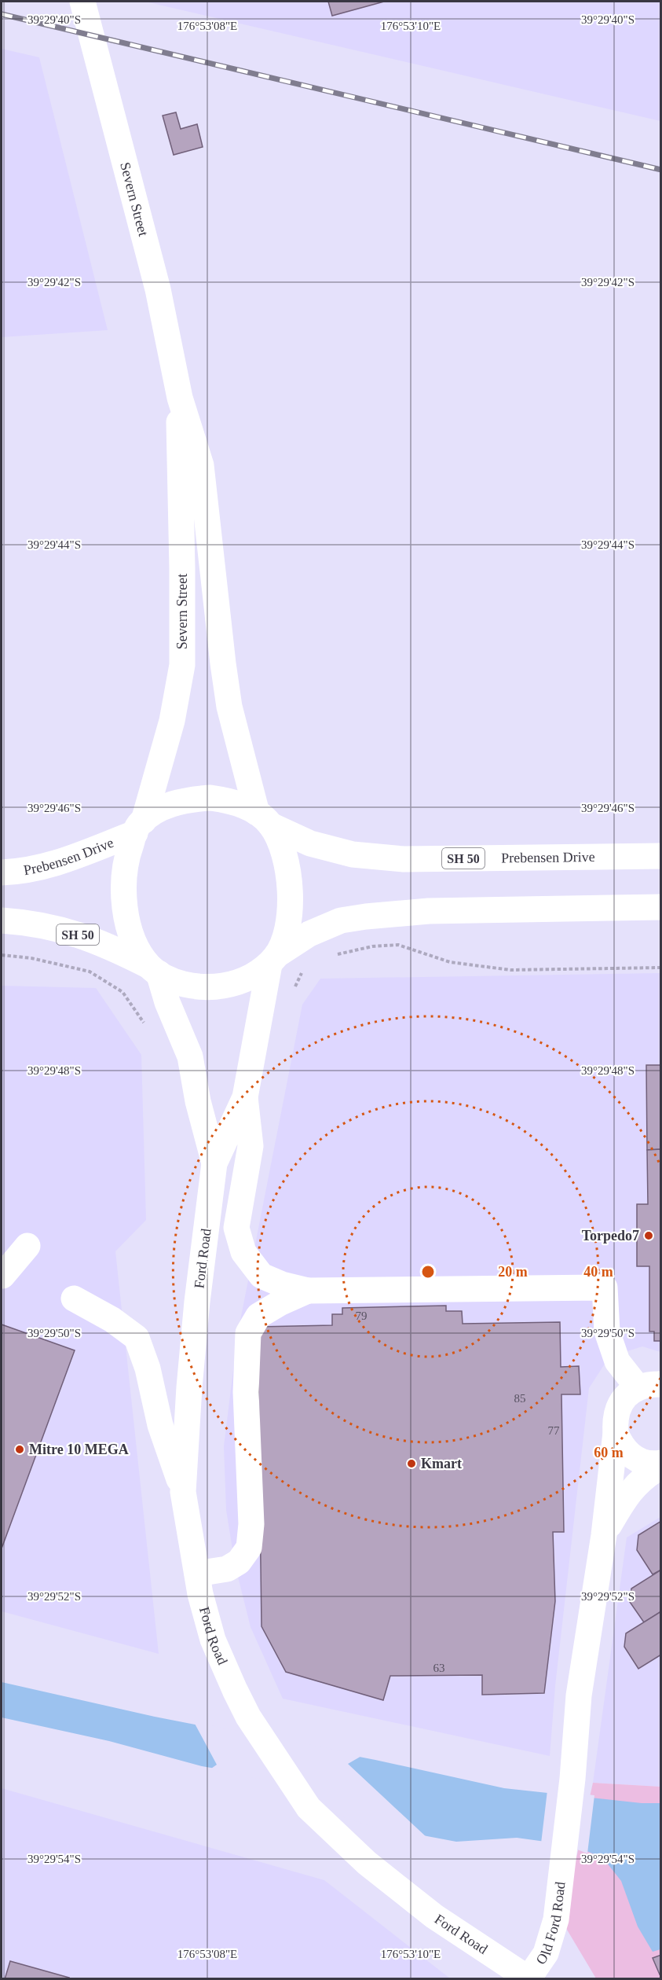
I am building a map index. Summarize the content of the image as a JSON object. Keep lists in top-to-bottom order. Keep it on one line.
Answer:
{"streets":{"street":["Severn Street","Prebensen Drive","SH 50","Ford Road","Old Ford Road"]},"crossings":[["Severn Street","Prebensen Drive"],["Severn Street","SH 50"],["Severn Street","Ford Road"],["Prebensen Drive","SH 50"],["SH 50","Ford Road"],["Ford Road","Old Ford Road"]],"places":["Torpedo7","Mitre 10 MEGA","Kmart"],"house_numbers":["79","85","77","63"],"coordinates":["39°29'40\"S","176°53'08\"E","176°53'10\"E","39°29'42\"S","39°29'44\"S","39°29'46\"S","39°29'48\"S","39°29'50\"S","39°29'52\"S","39°29'54\"S"],"rings":["20 m","40 m","60 m"]}
